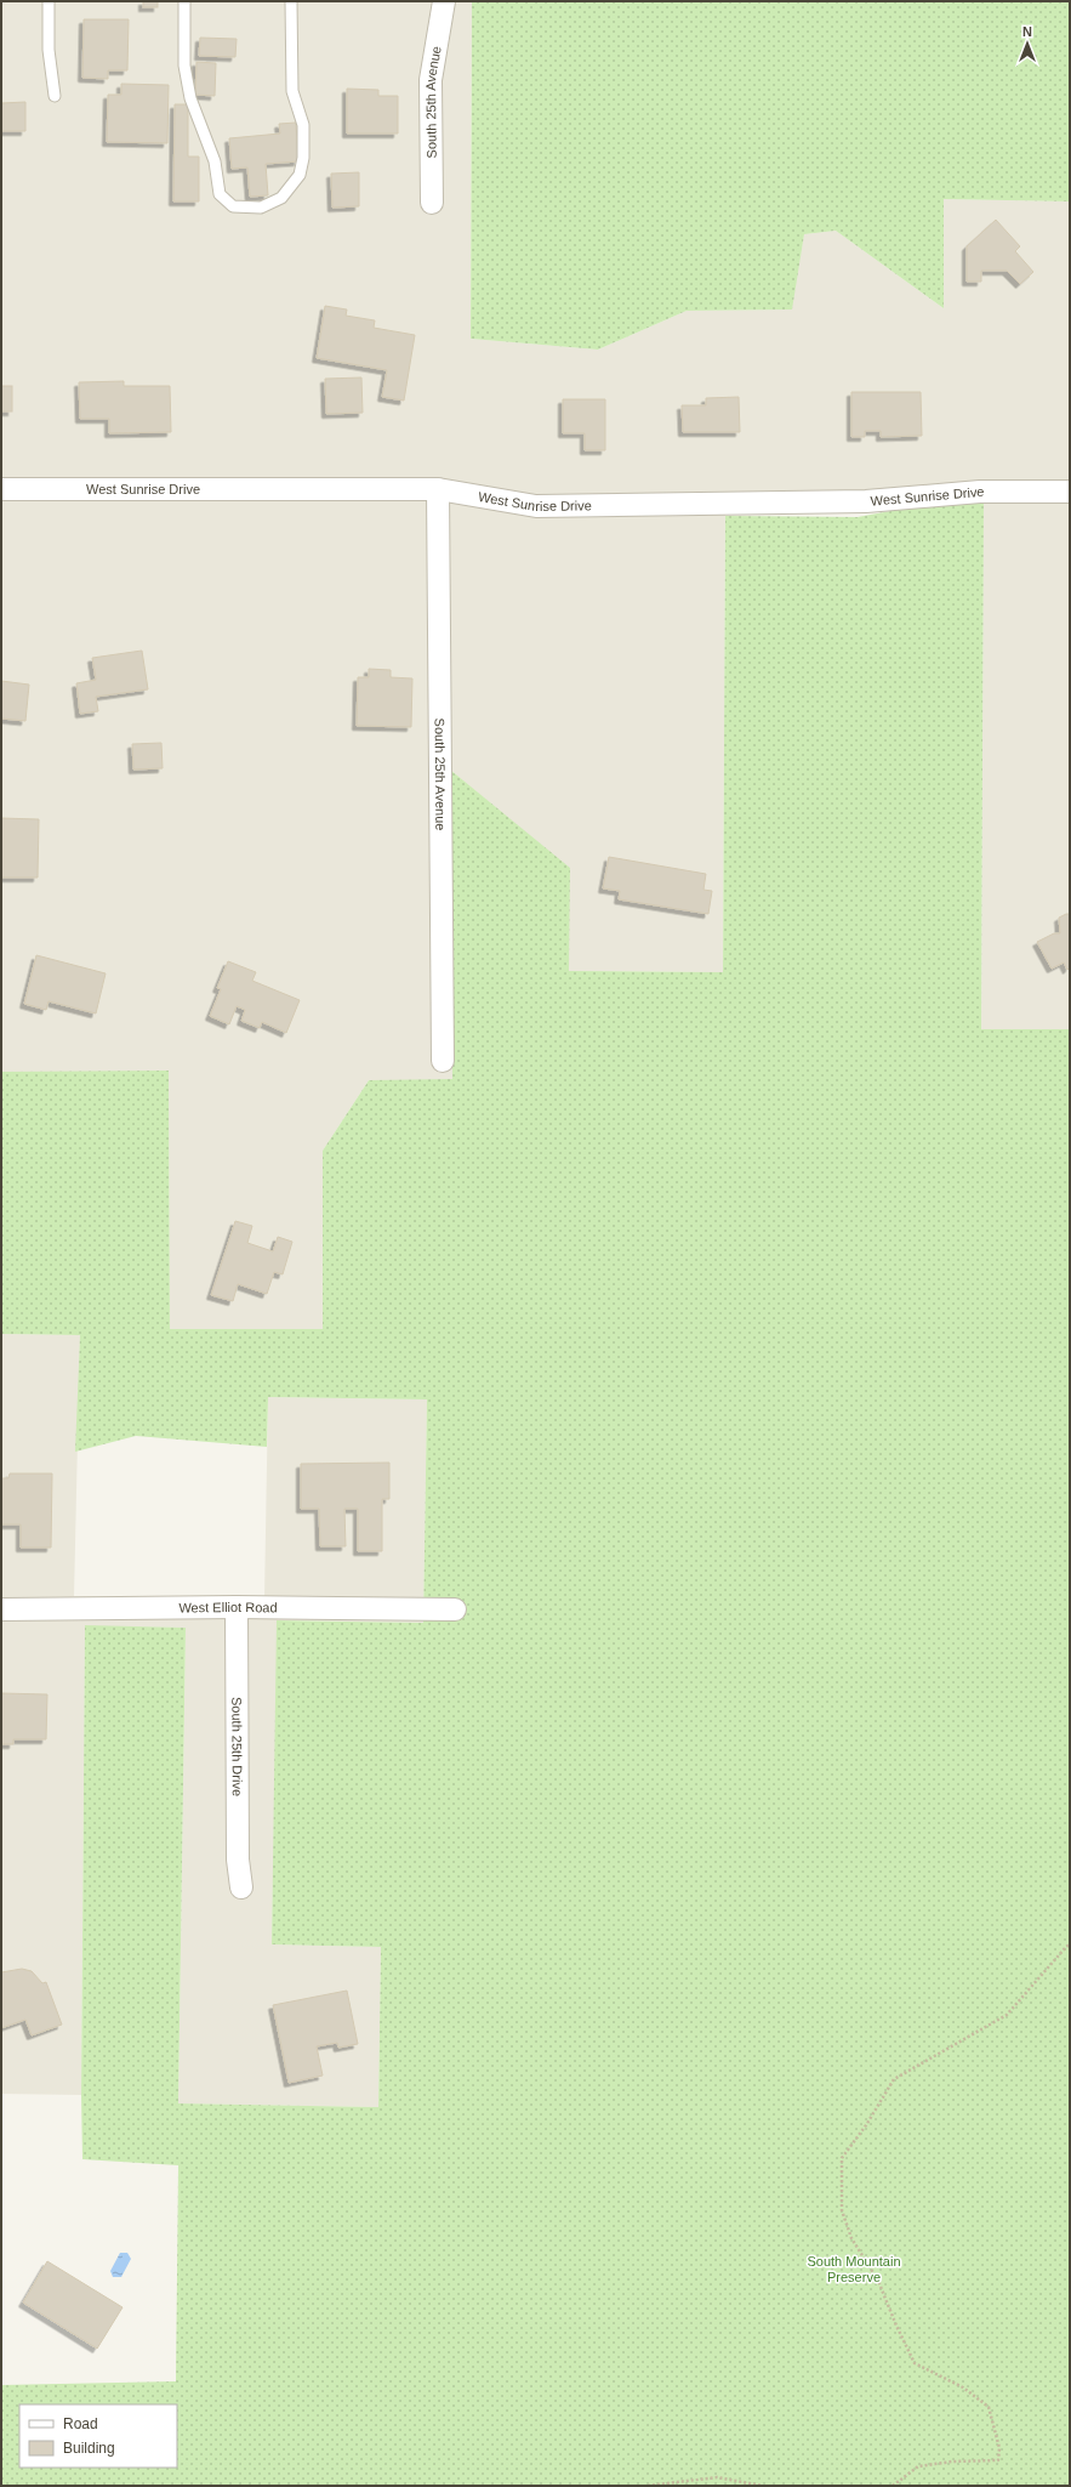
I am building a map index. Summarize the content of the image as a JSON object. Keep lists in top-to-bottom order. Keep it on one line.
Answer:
{"streets":{"street":["South 25th Avenue","West Sunrise Drive","West Elliot Road","South 25th Drive"]},"crossings":[["South 25th Avenue","West Sunrise Drive"],["West Elliot Road","South 25th Drive"]],"parks":["South Mountain Preserve"],"legend":["Road","Building"],"north":"top"}
